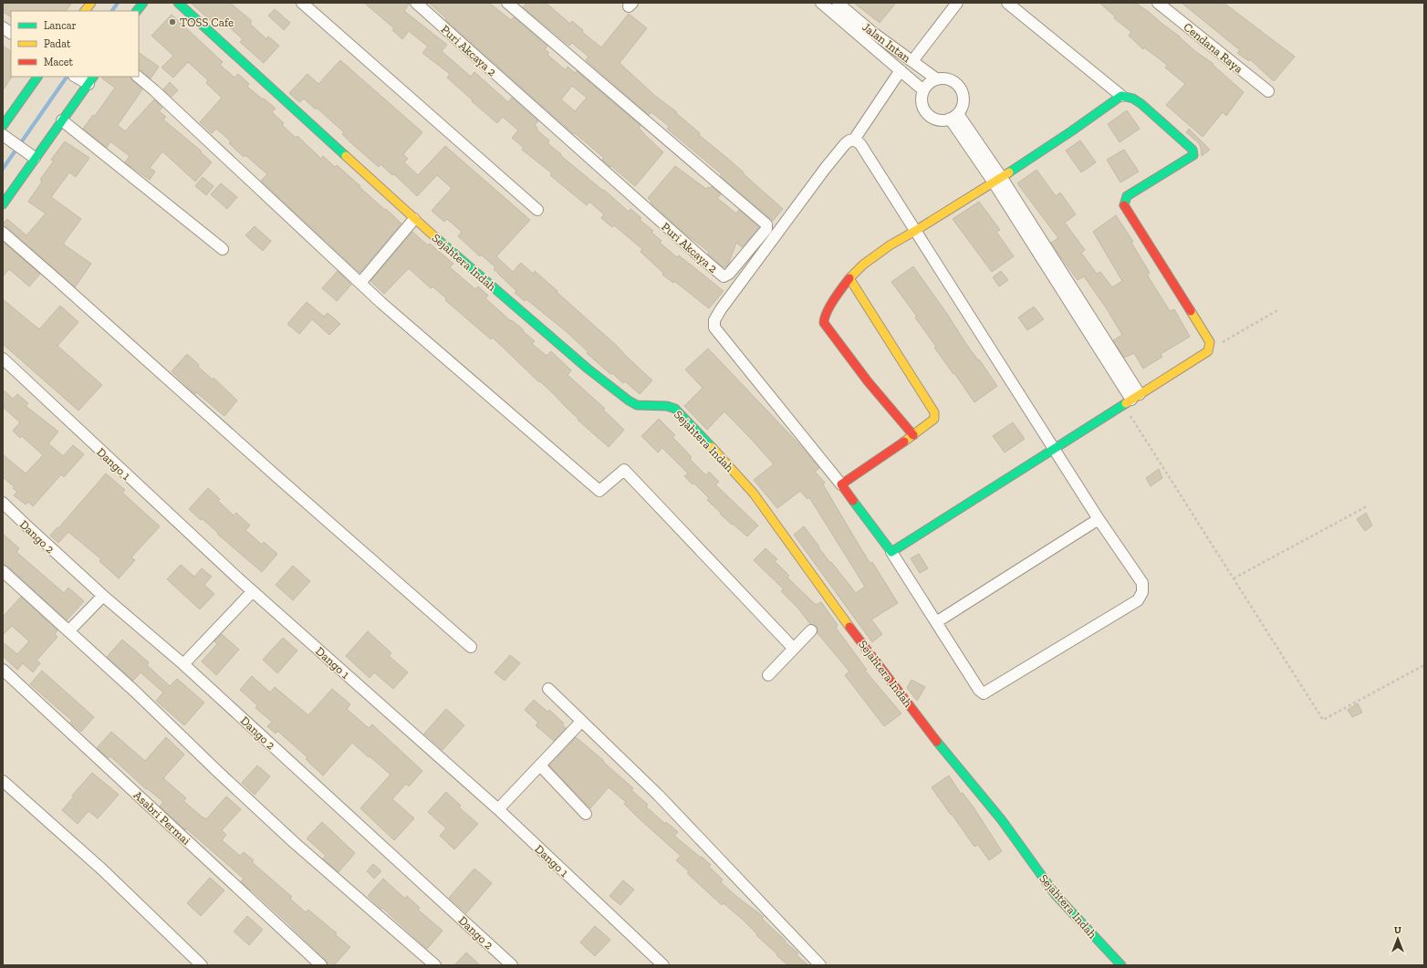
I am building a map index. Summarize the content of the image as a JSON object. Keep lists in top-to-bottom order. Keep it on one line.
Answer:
{"streets":{"street":["Jalan Intan","Cendana Raya","Puri Akcaya 2","Sejahtera Indah","Dango 1","Dango 2","Asabri Permai"]},"places":["TOSS Cafe"],"legend":["Lancar","Padat","Macet"],"north":"top"}
